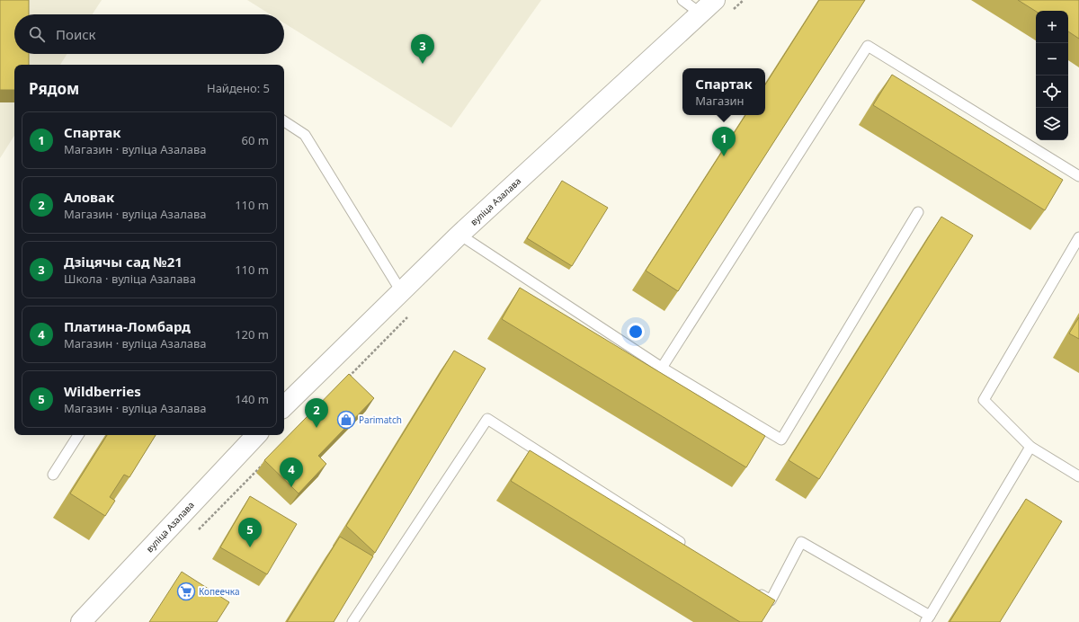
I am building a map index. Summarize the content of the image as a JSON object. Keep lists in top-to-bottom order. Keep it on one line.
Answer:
{"streets":{"street":["вуліца Азалава"]},"places":{"shop":["Parimatch"],"supermarket":["Копеечка"]},"page":{"map_buttons":["+","−"],"search":"Поиск","pins":["3","1","2","4","5"],"heading":["Рядом","Найдено: 5"],"popup":["Спартак","Магазин"],"list":[{"mark":"1","name":"Спартак","note":"Магазин · вуліца Азалава","value":"60 m"},{"mark":"2","name":"Аловак","note":"Магазин · вуліца Азалава","value":"110 m"},{"mark":"3","name":"Дзіцячы сад №21","note":"Школа · вуліца Азалава","value":"110 m"},{"mark":"4","name":"Платина-Ломбард","note":"Магазин · вуліца Азалава","value":"120 m"},{"mark":"5","name":"Wildberries","note":"Магазин · вуліца Азалава","value":"140 m"}]}}
